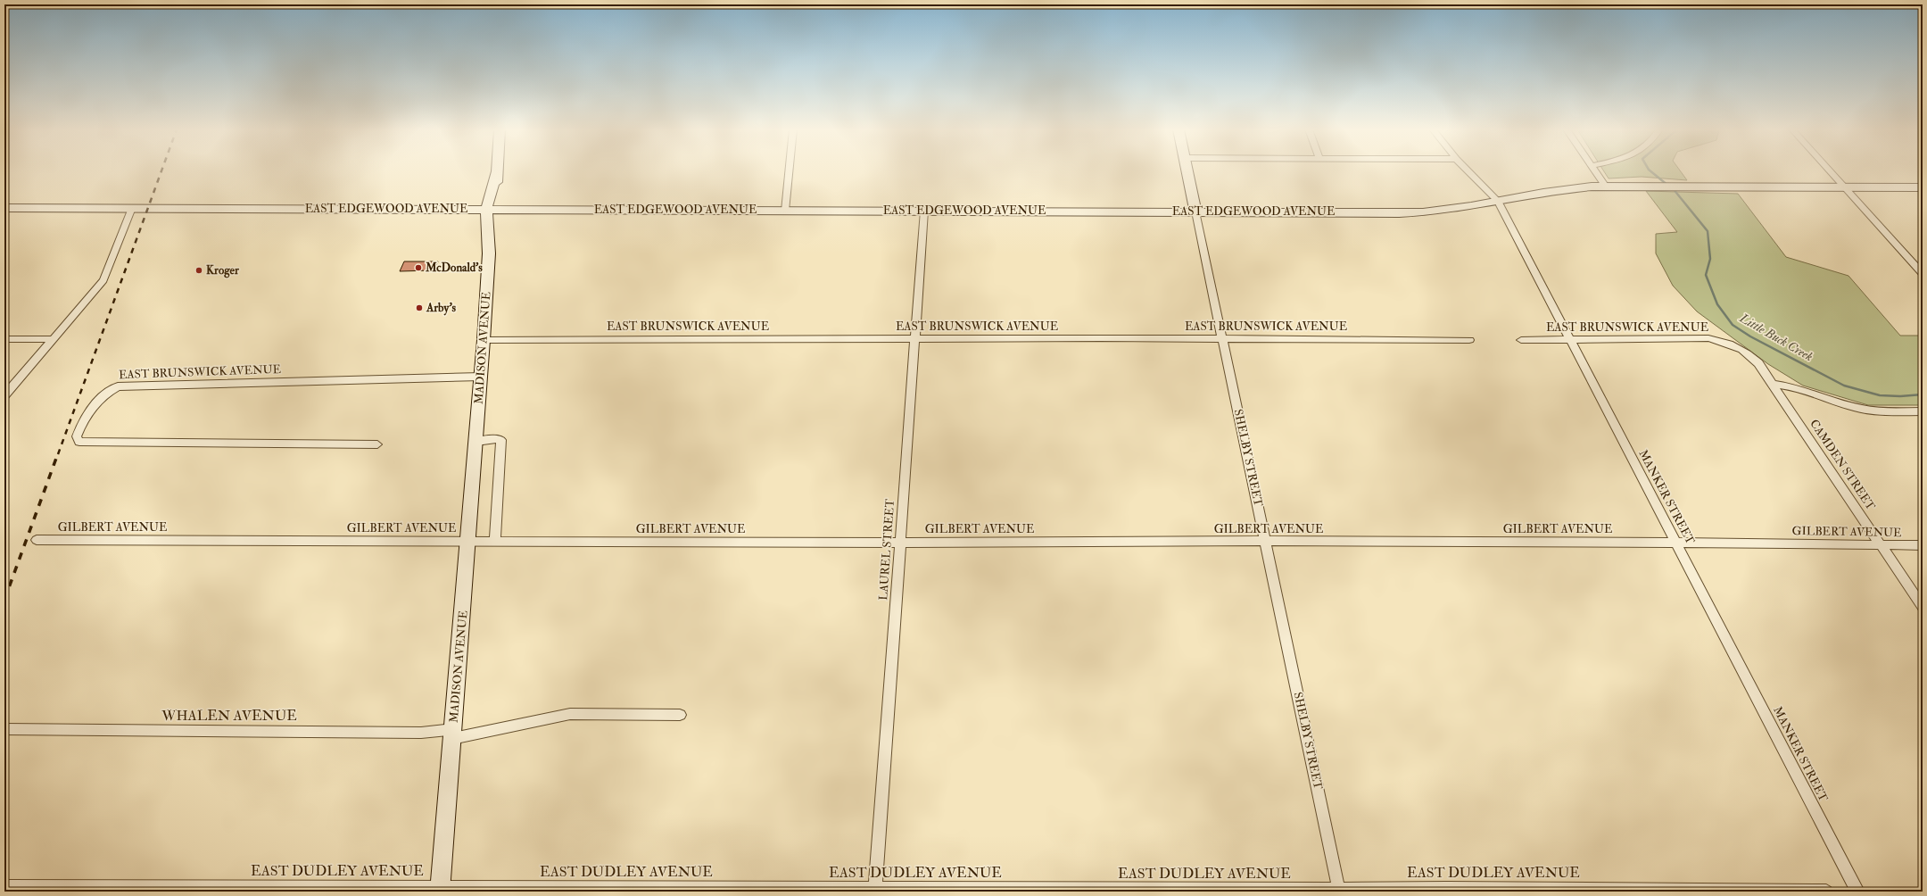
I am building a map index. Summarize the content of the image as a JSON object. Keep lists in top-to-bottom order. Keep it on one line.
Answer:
{"streets":{"main road":["EAST EDGEWOOD AVENUE","MADISON AVENUE","SHELBY STREET"],"street":["EAST BRUNSWICK AVENUE","CAMDEN STREET","MANKER STREET","GILBERT AVENUE","LAUREL STREET","WHALEN AVENUE","EAST DUDLEY AVENUE"]},"crossings":[["EAST EDGEWOOD AVENUE","MADISON AVENUE"],["EAST EDGEWOOD AVENUE","SHELBY STREET"],["EAST EDGEWOOD AVENUE","MANKER STREET"],["EAST EDGEWOOD AVENUE","LAUREL STREET"],["EAST BRUNSWICK AVENUE","MADISON AVENUE"],["EAST BRUNSWICK AVENUE","SHELBY STREET"],["EAST BRUNSWICK AVENUE","CAMDEN STREET"],["EAST BRUNSWICK AVENUE","MANKER STREET"],["EAST BRUNSWICK AVENUE","LAUREL STREET"],["MADISON AVENUE","GILBERT AVENUE"],["MADISON AVENUE","WHALEN AVENUE"],["MADISON AVENUE","EAST DUDLEY AVENUE"],["SHELBY STREET","GILBERT AVENUE"],["SHELBY STREET","EAST DUDLEY AVENUE"],["CAMDEN STREET","GILBERT AVENUE"],["MANKER STREET","GILBERT AVENUE"],["GILBERT AVENUE","LAUREL STREET"],["LAUREL STREET","EAST DUDLEY AVENUE"]],"water":["Little Buck Creek"],"places":["McDonald's","Kroger","Arby's"]}
